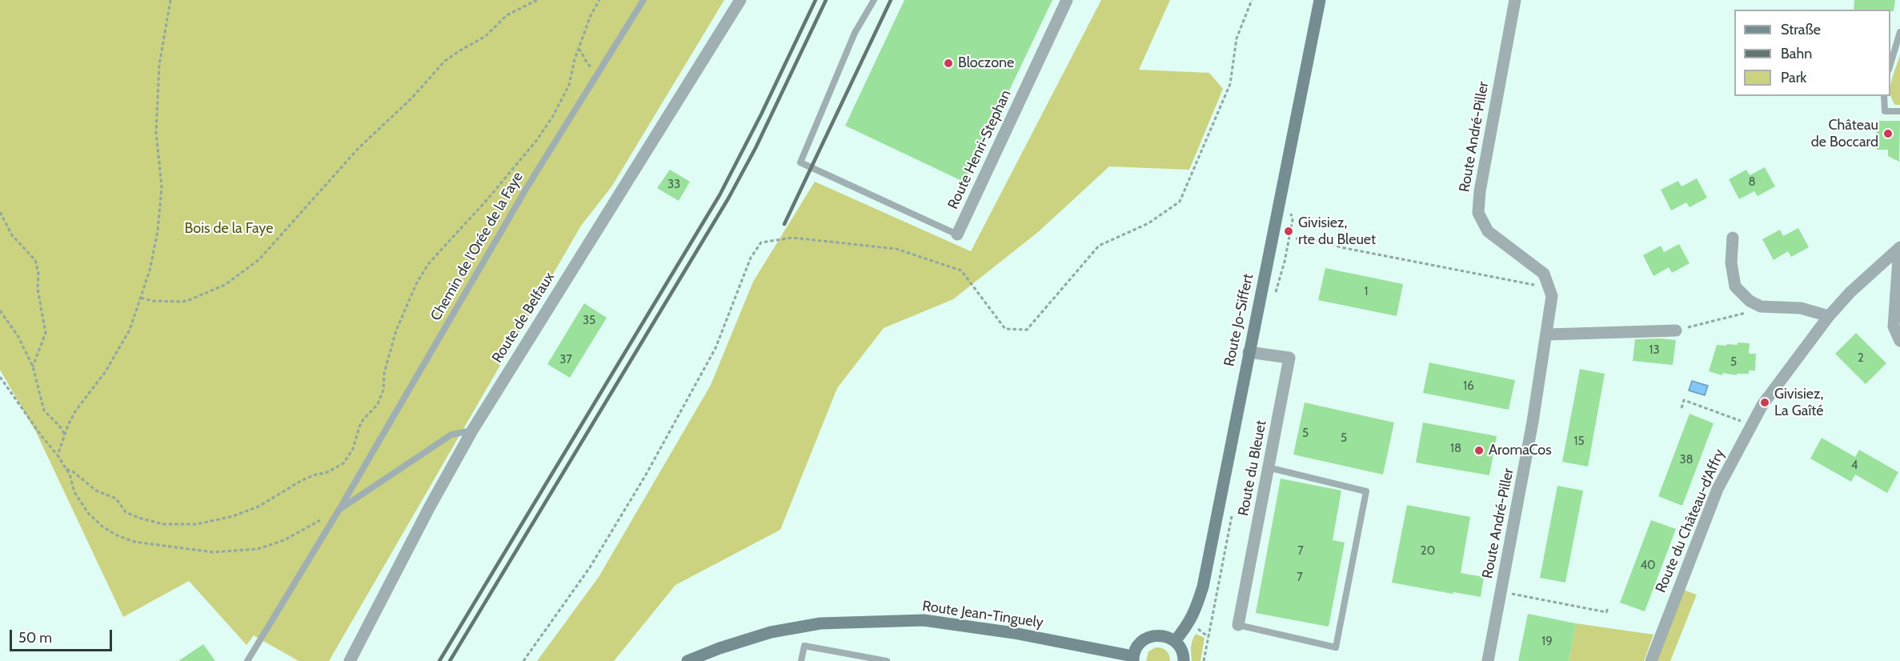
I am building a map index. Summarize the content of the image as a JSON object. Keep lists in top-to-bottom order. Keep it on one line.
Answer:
{"streets":{"main road":["Route Jo-Siffert","Route Jean-Tinguely"],"street":["Route André-Piller","Route Henri-Stephan","Route de Belfaux","Route du Bleuet","Route du Château-d'Affry"],"lane":["Chemin de l'Orée de la Faye"]},"crossings":[["Chemin de l'Orée de la Faye","Route de Belfaux"],["Route Jo-Siffert","Route du Bleuet"]],"parks":["Bois de la Faye"],"places":["Bloczone","Château de Boccard","Givisiez, rte du Bleuet","Givisiez, La Gaîté","AromaCos"],"house_numbers":["8","33","1","35","13","2","37","5","16","5","5","15","18","38","4","7","20","40","7","19"],"legend":["Straße","Bahn","Park"],"scale_bar":"50 m"}
